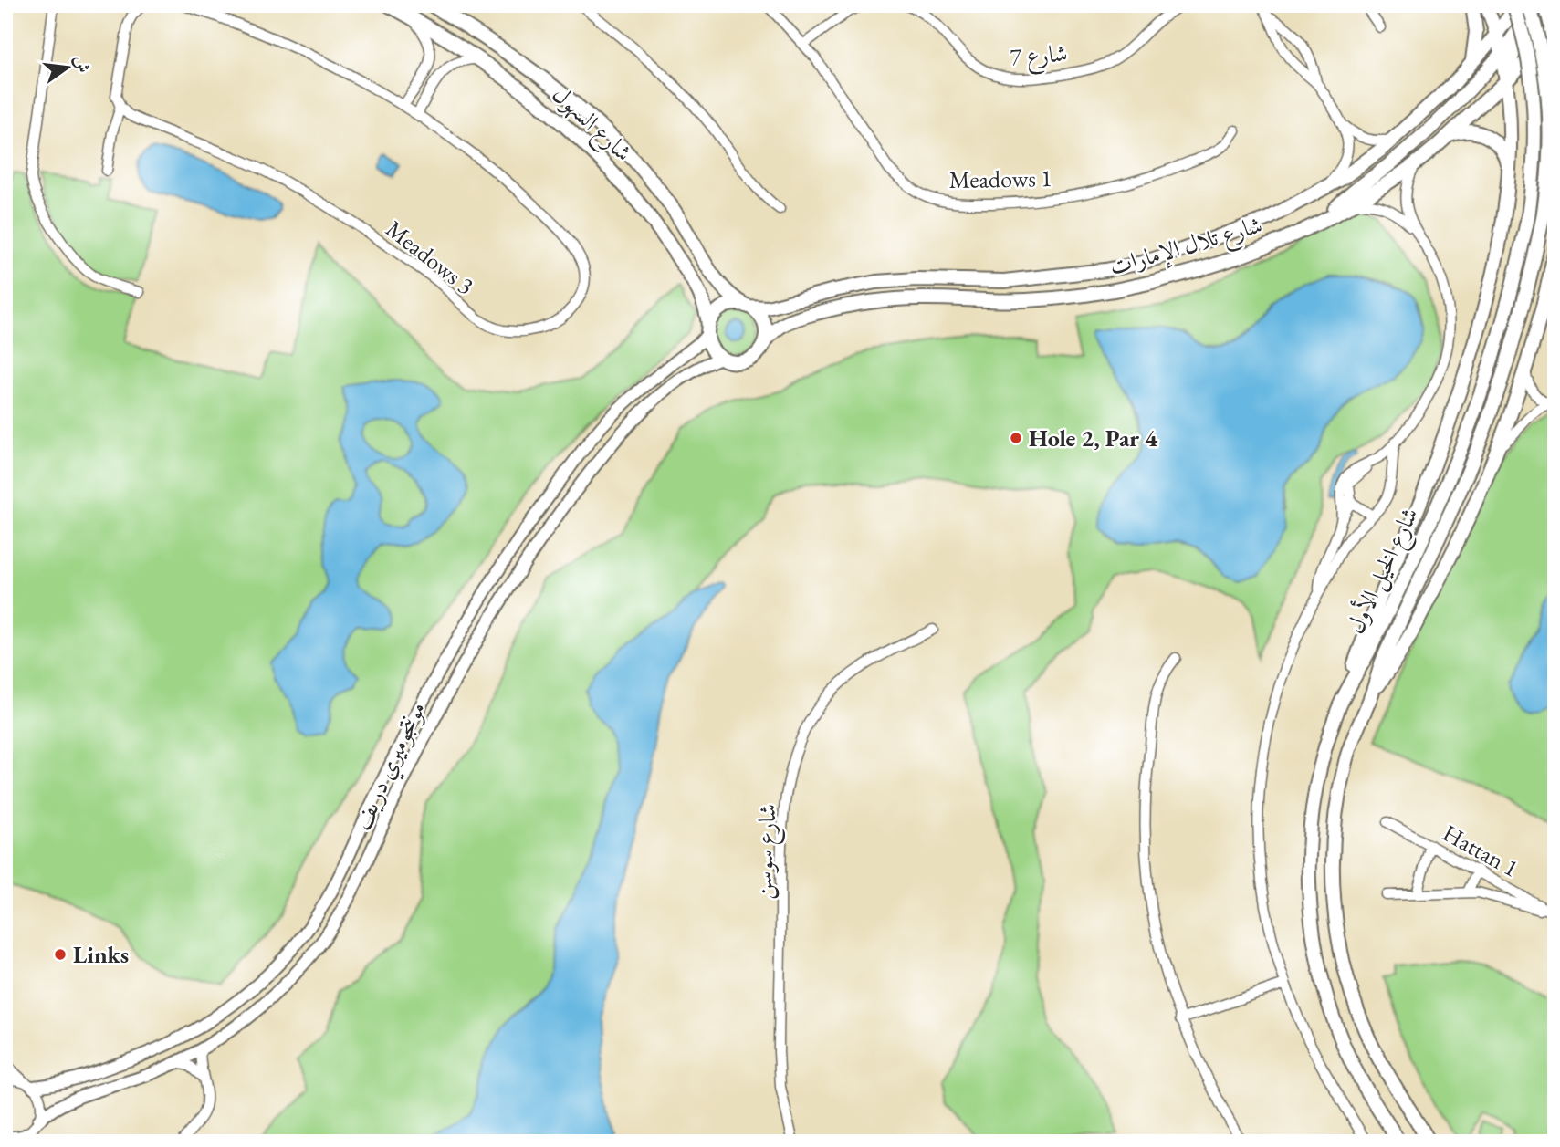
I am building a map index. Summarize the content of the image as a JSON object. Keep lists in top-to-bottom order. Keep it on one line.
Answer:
{"streets":{"main road":["شارع السهول","شارع تلال الإمارات","شارع الخيل الأول"],"street":["شارع 7","Meadows 1","Meadows 3","مونتجوميري دريف","Hattan 1","شارع سوسن"]},"crossings":[["شارع السهول","شارع تلال الإمارات"],["شارع السهول","مونتجوميري دريف"],["شارع تلال الإمارات","مونتجوميري دريف"]],"places":["Hole 2, Par 4","Links"],"north":"right"}
